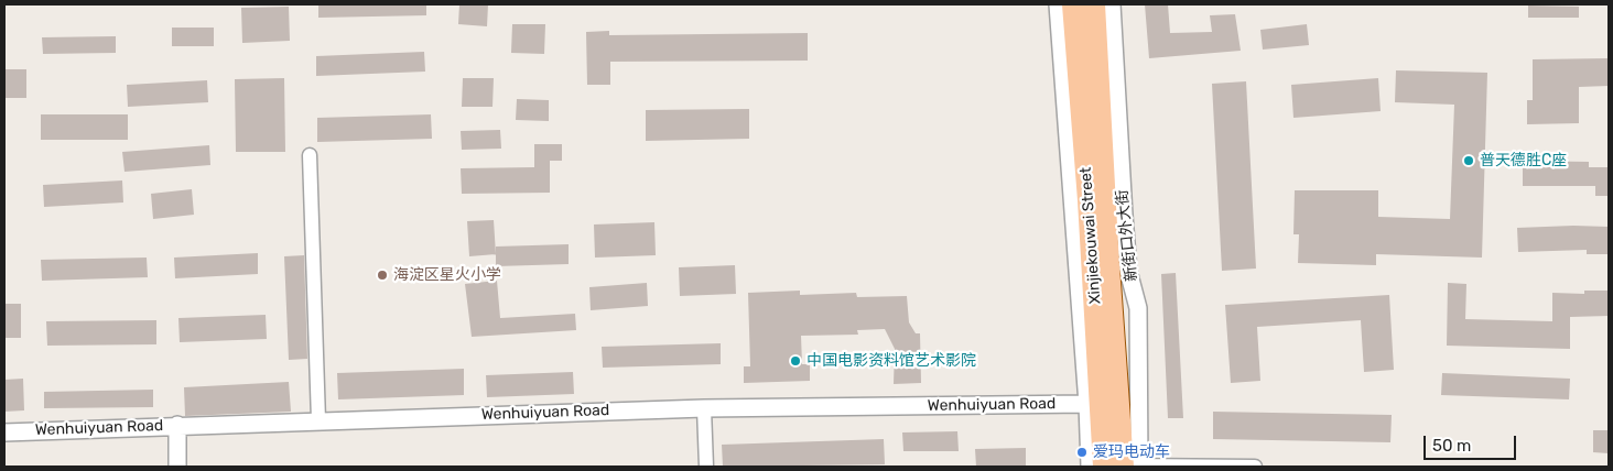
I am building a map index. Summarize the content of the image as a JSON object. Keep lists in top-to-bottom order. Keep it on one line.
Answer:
{"streets":{"main road":["Xinjiekouwai Street"],"street":["Wenhuiyuan Road"]},"crossings":[["Xinjiekouwai Street","Wenhuiyuan Road"]],"places":["普天德胜C座","海淀区星火小学","中国电影资料馆艺术影院","爱玛电动车"],"scale_bar":"50 m"}
